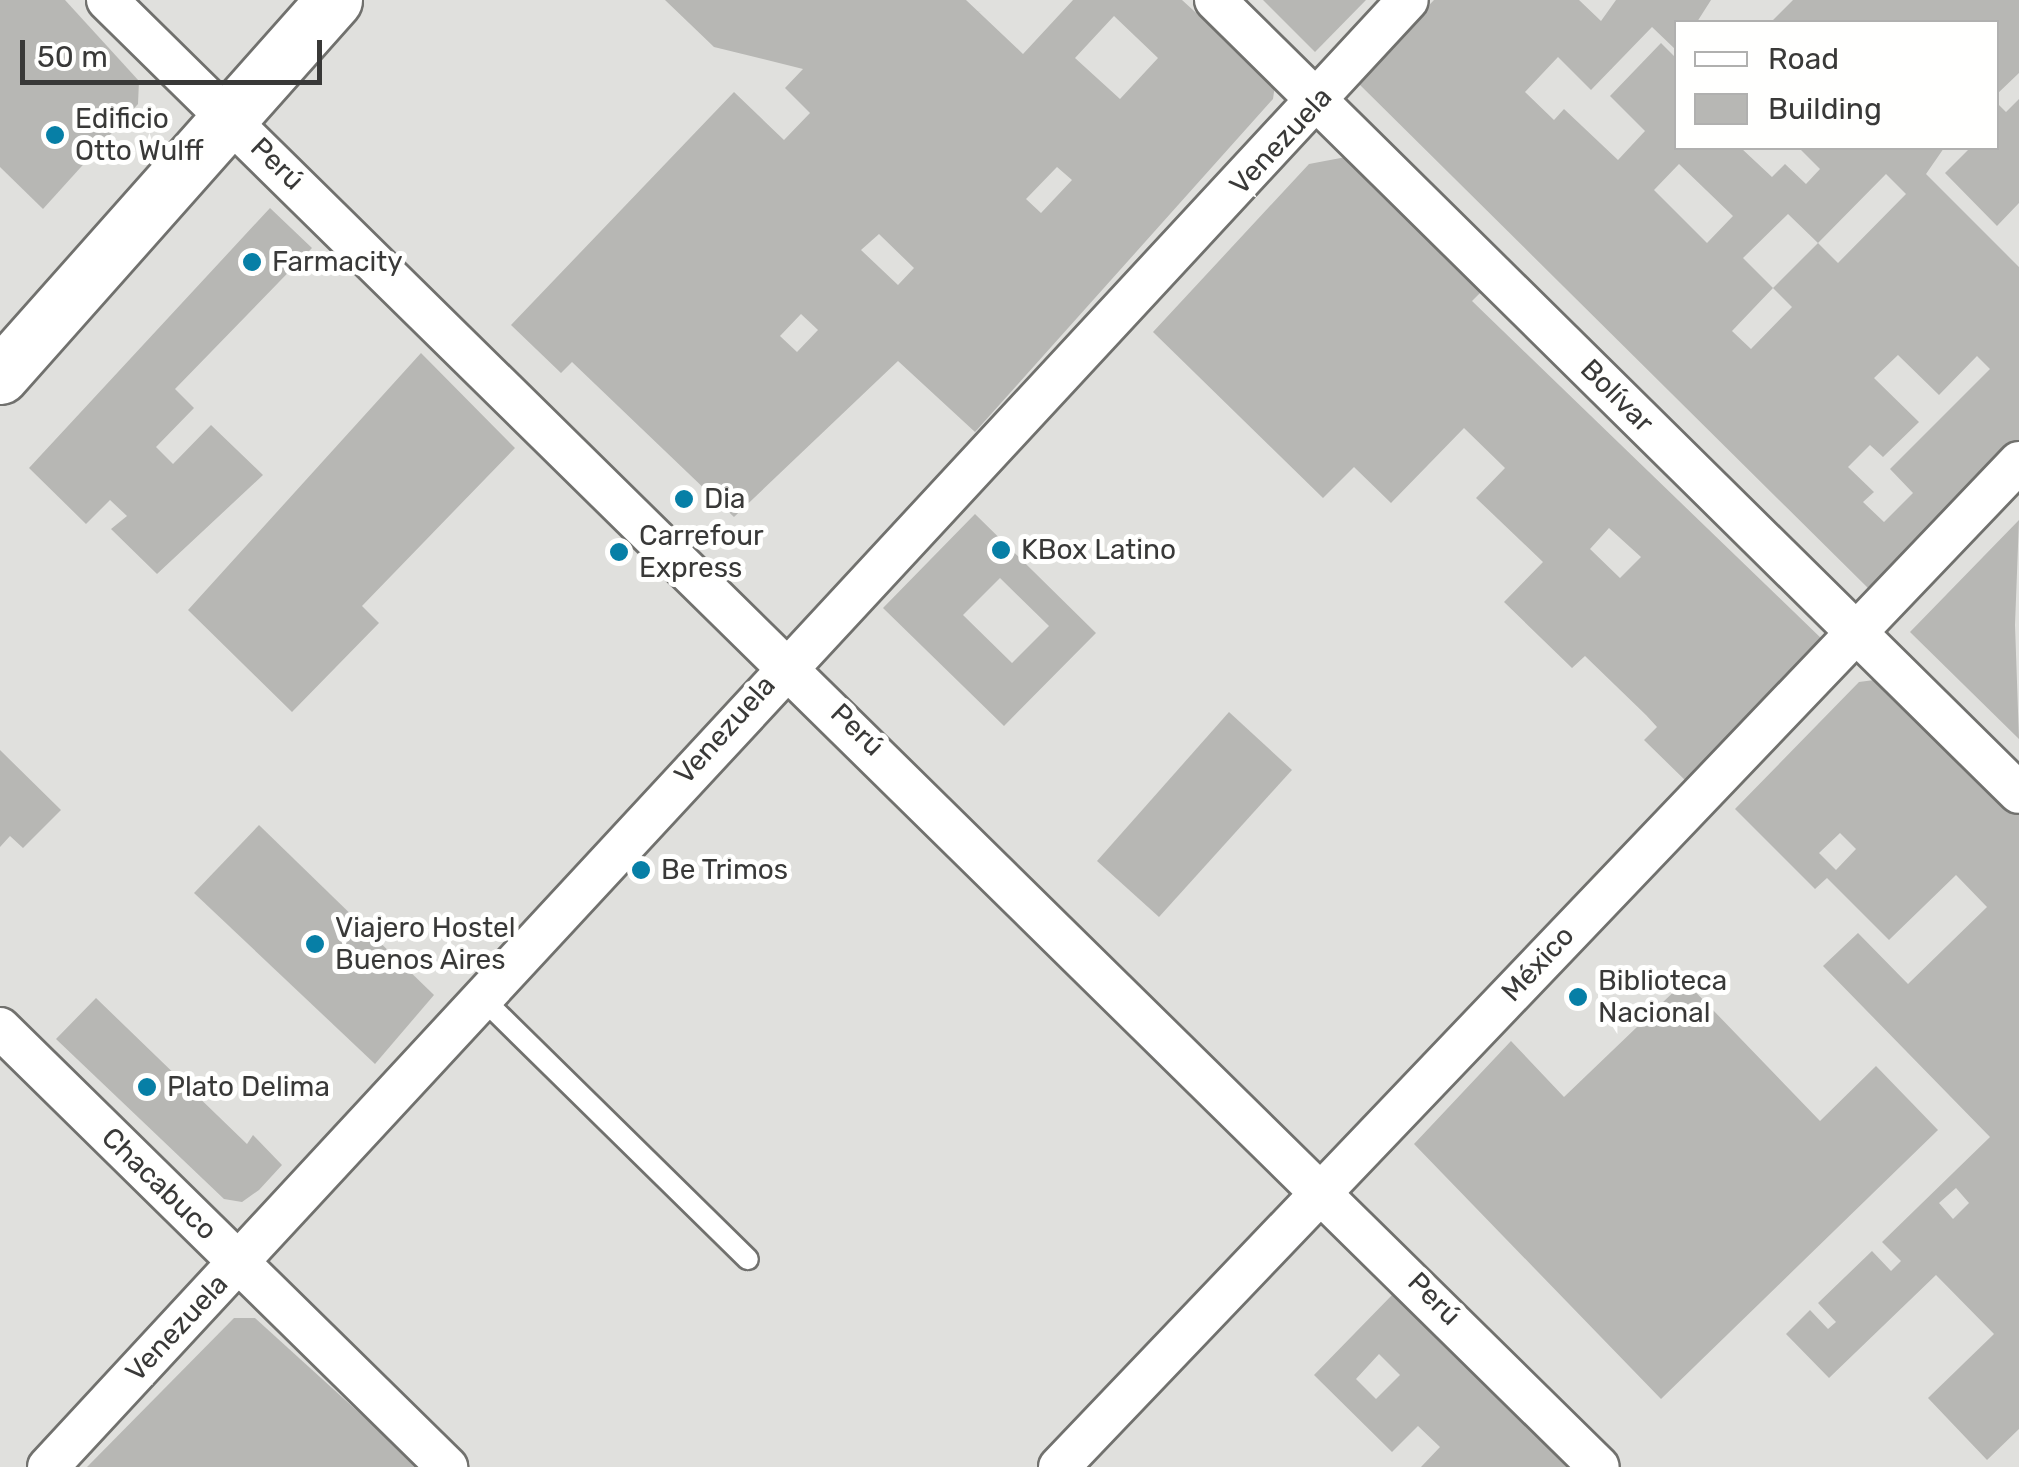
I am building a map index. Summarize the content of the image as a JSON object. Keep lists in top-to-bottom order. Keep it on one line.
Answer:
{"streets":{"street":["Venezuela","Perú","Bolívar","México","Chacabuco"]},"crossings":[["Venezuela","Perú"],["Venezuela","Bolívar"],["Venezuela","Chacabuco"],["Perú","México"],["Bolívar","México"]],"places":["Edificio Otto Wulff","Farmacity","Dia","KBox Latino","Carrefour Express","Be Trimos","Viajero Hostel Buenos Aires","Biblioteca Nacional","Plato Delima"],"legend":["Road","Building"],"scale_bar":"50 m"}
